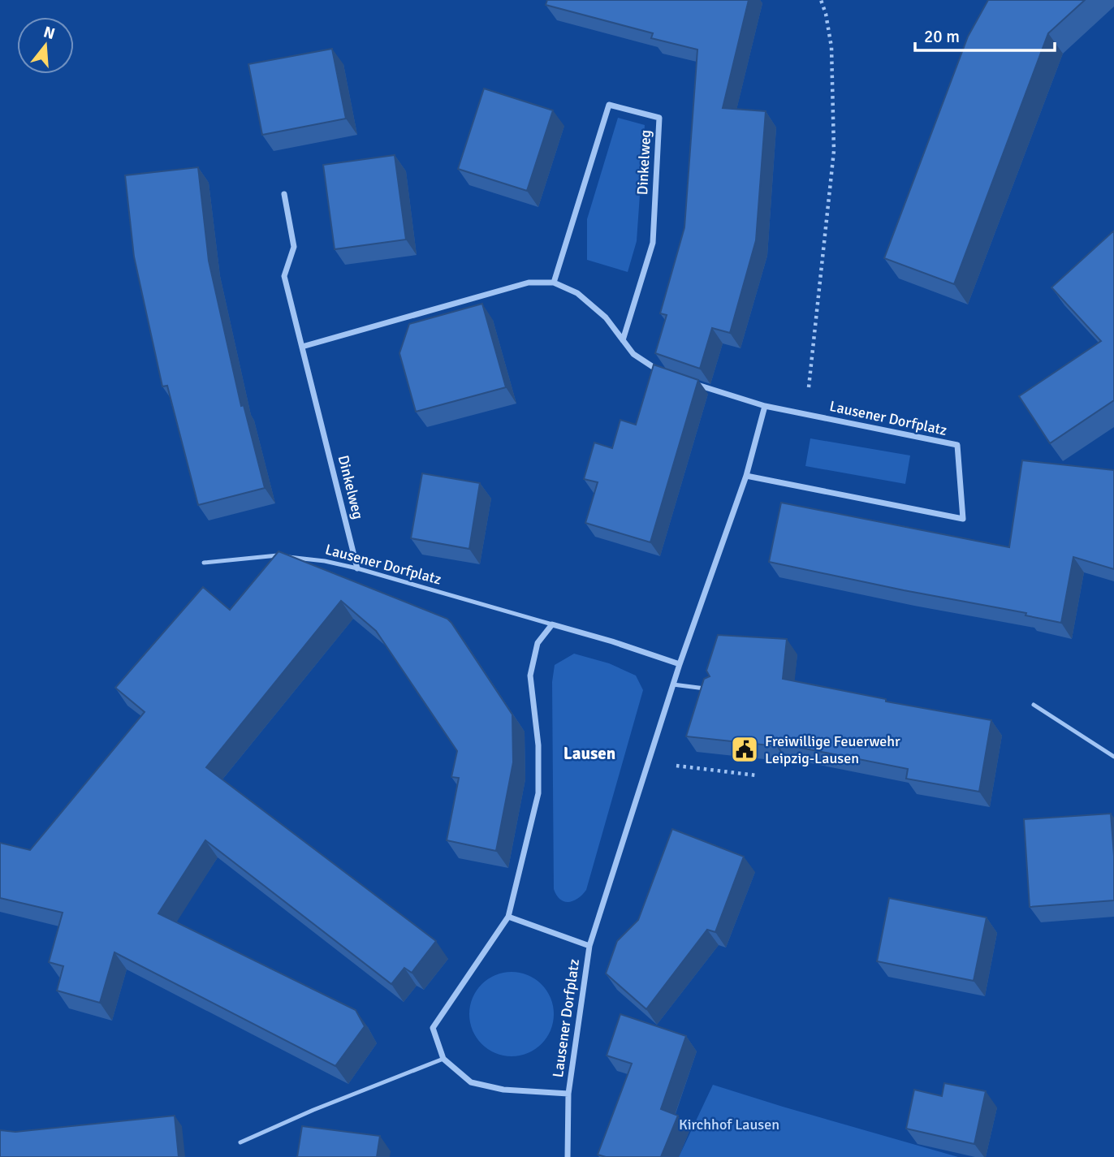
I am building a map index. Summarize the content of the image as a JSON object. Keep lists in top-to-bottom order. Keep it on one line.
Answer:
{"streets":{"street":["Dinkelweg","Lausener Dorfplatz"]},"crossings":[["Dinkelweg","Lausener Dorfplatz"]],"districts":["Lausen"],"parks":["Kirchhof Lausen"],"places":{"public building":["Freiwillige Feuerwehr Leipzig-Lausen"]},"scale_bar":"20 m","north":"top"}
